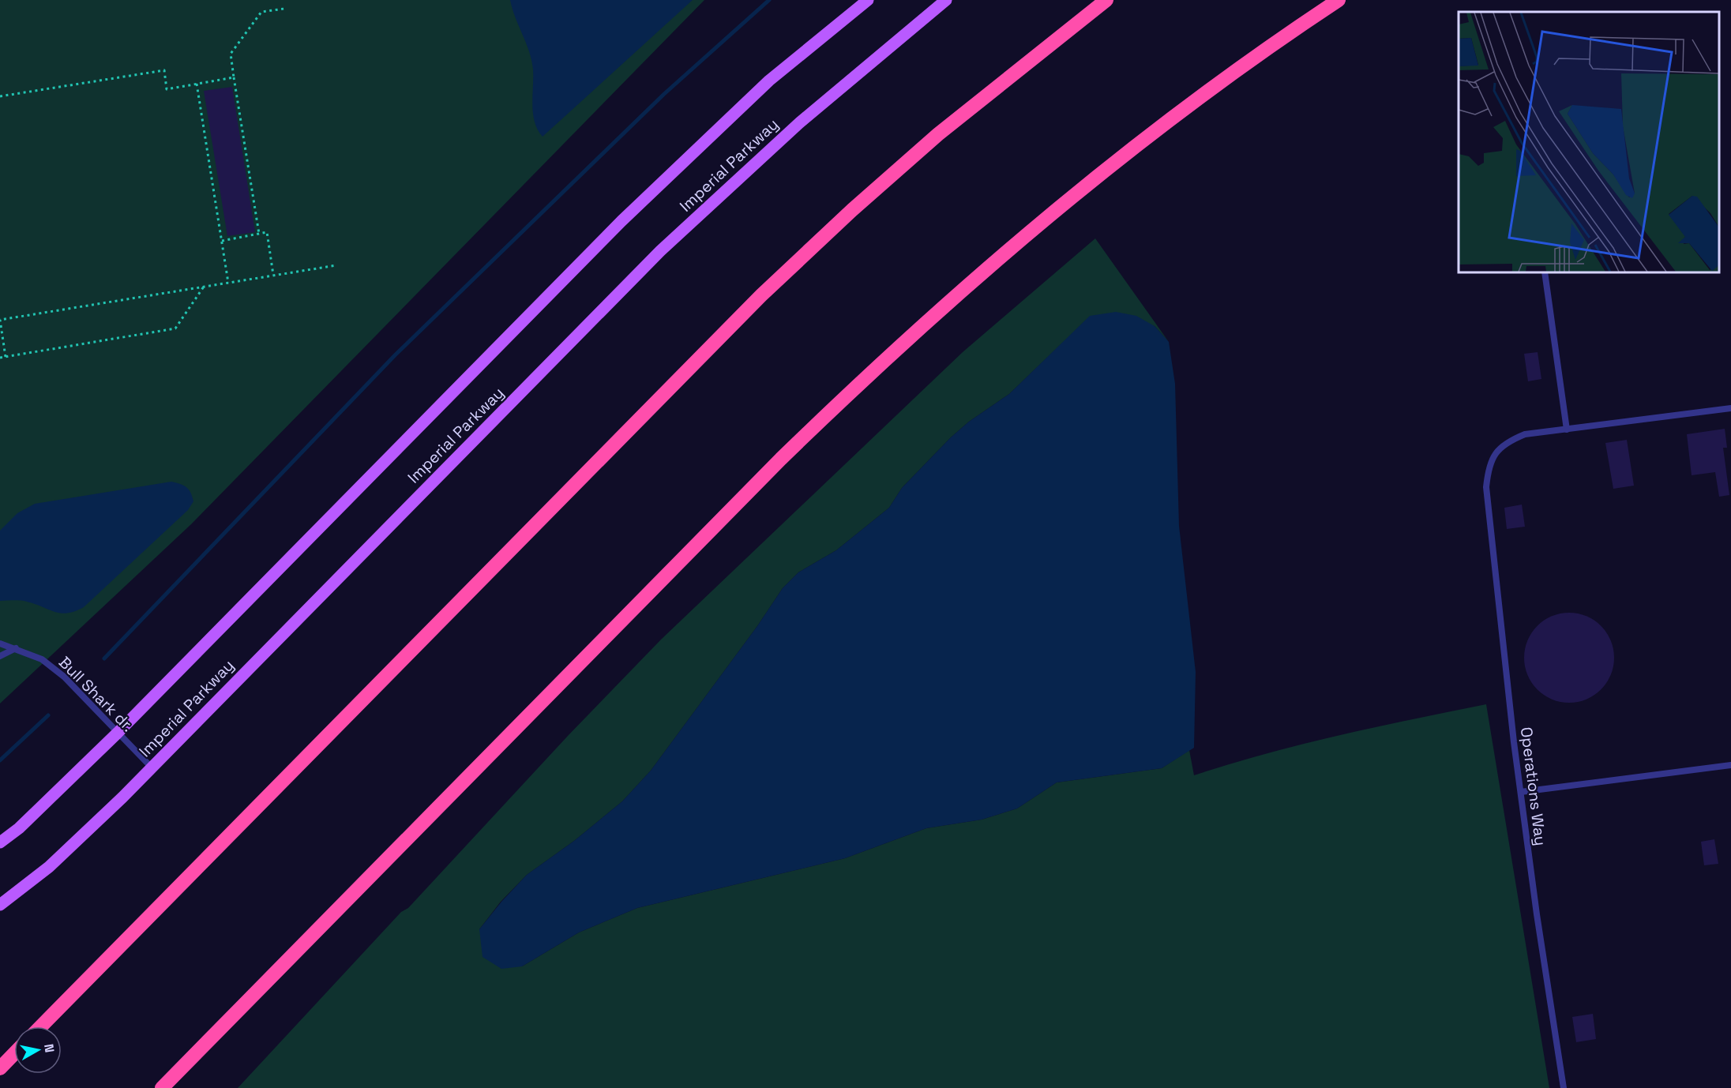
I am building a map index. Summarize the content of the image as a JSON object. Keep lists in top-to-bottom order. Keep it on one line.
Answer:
{"streets":{"main road":["Imperial Parkway"],"lane":["Bull Shark dr.","Operations Way"]},"crossings":[["Imperial Parkway","Bull Shark dr."]],"north":"right"}
